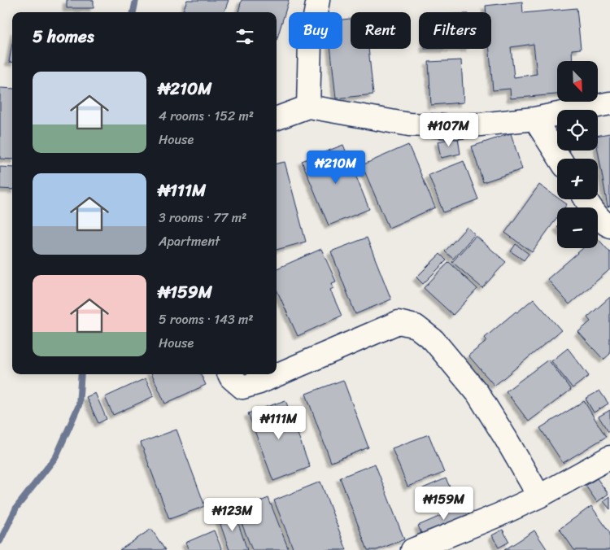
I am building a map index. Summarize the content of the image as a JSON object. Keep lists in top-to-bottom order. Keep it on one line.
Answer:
{"north":"bottom right","page":{"chip":["Buy","Rent","Filters"],"heading":"5 homes","map_buttons":["+","−"],"list":[{"name":"₦210M","note":"4 rooms · 152 m² · House"},{"name":"₦111M","note":"3 rooms · 77 m² · Apartment"},{"name":"₦159M","note":"5 rooms · 143 m² · House"}],"price":["₦107M","₦210M","₦111M","₦159M","₦123M"]}}
